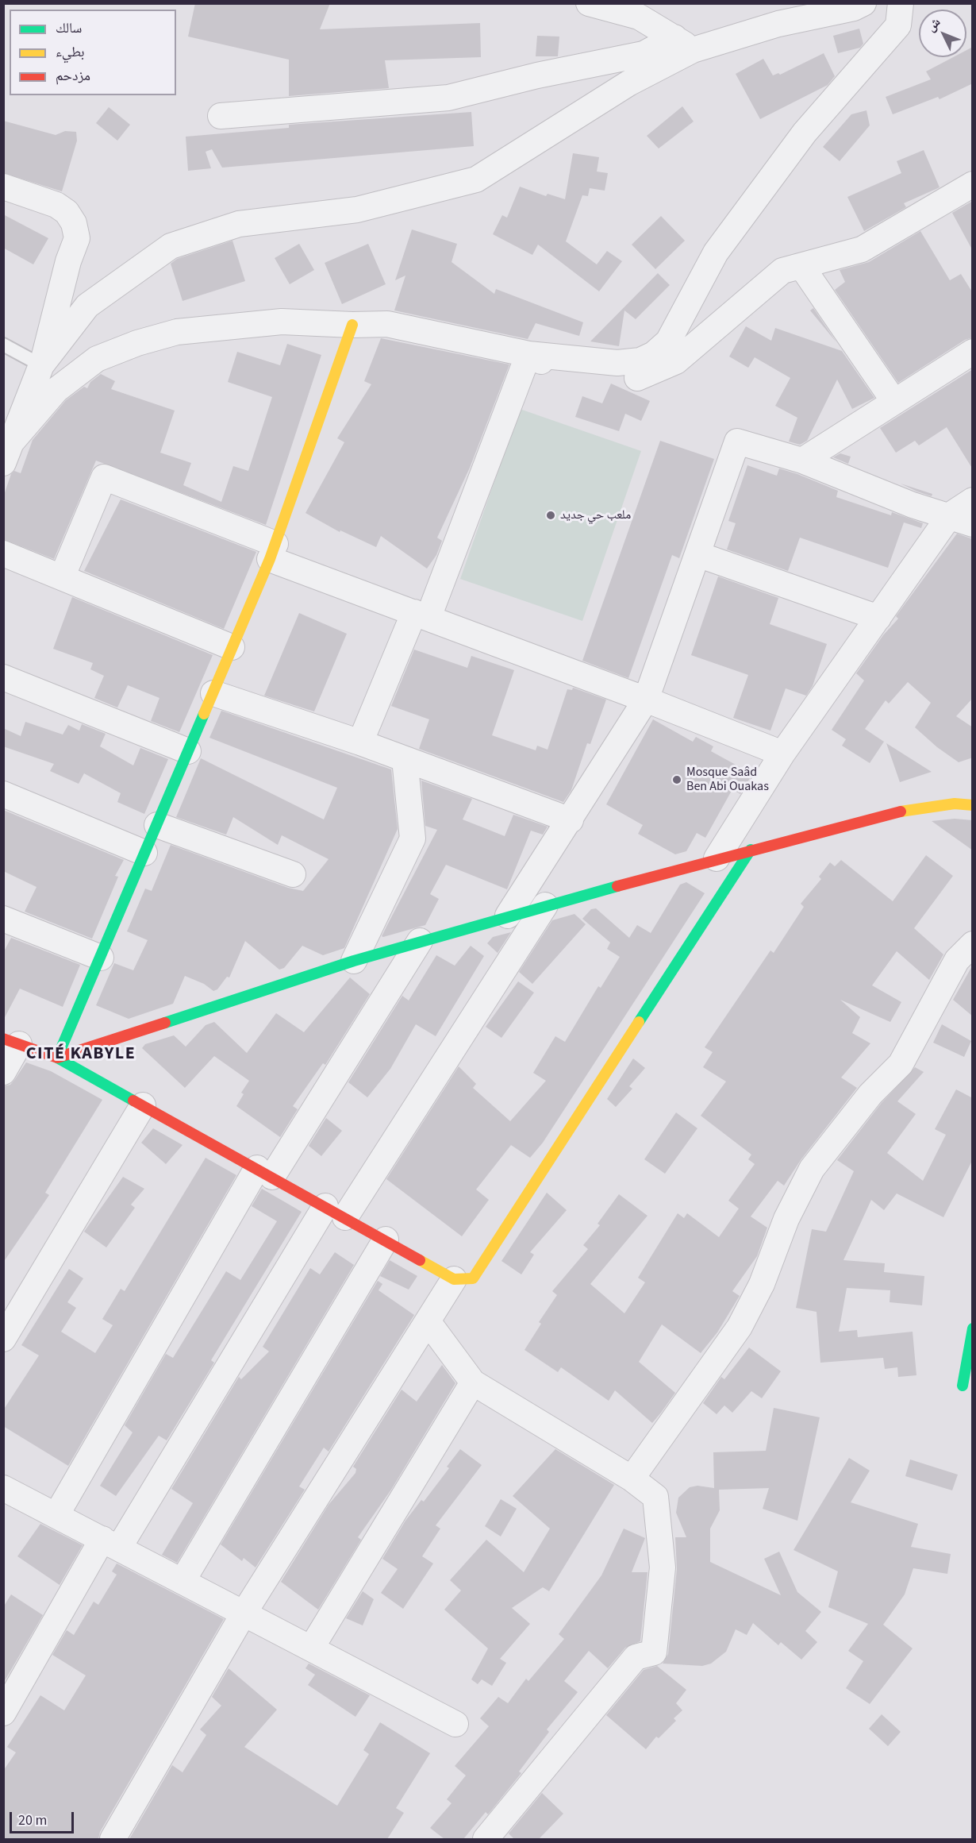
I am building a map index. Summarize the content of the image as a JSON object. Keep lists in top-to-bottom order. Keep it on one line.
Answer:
{"districts":["CITÉ KABYLE"],"places":["ملعب حي جديد","Mosque Saâd Ben Abi Ouakas"],"legend":["سالك","بطيء","مزدحم"],"scale_bar":"20 m","north":"top left"}
